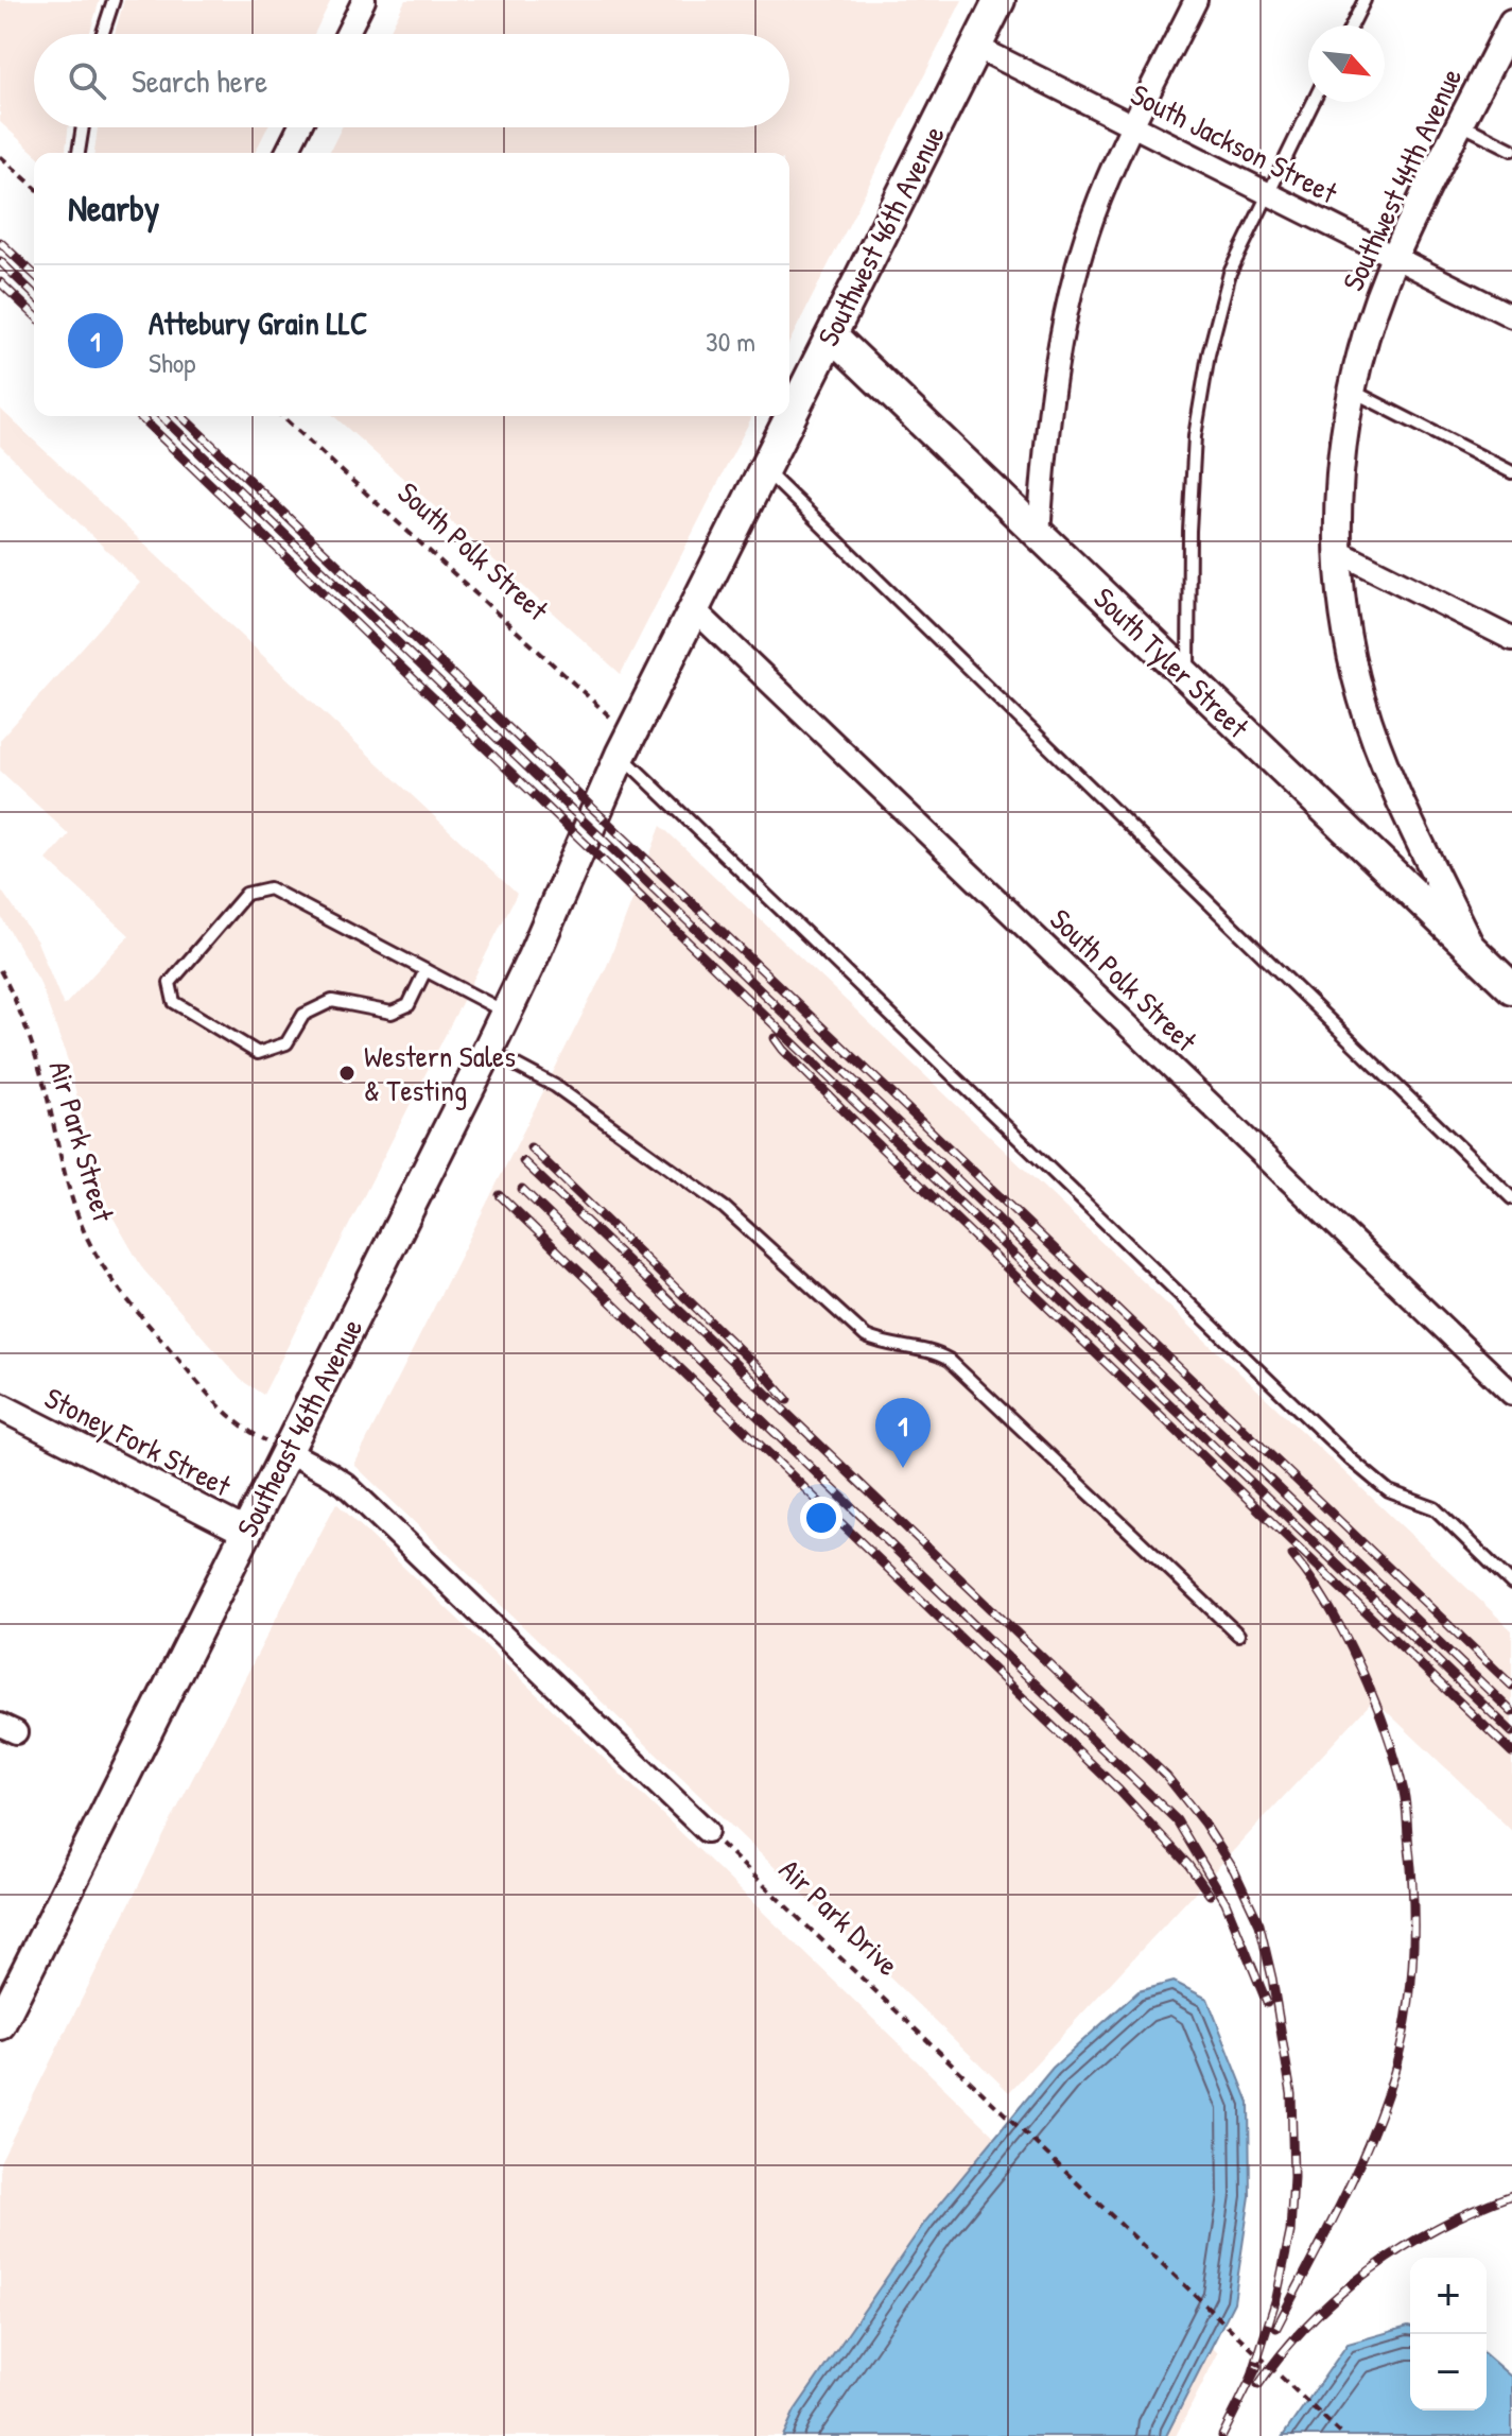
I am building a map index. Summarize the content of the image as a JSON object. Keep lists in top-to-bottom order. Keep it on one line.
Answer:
{"streets":{"main road":["Southwest 46th Avenue","South Tyler Street","Southeast 46th Avenue"],"street":["South Jackson Street","Southwest 44th Avenue","South Polk Street","Stoney Fork Street"],"path":["Air Park Street","Air Park Drive"]},"crossings":[["South Jackson Street","Southwest 44th Avenue"],["South Jackson Street","Southwest 46th Avenue"],["Southwest 44th Avenue","South Tyler Street"],["Southwest 46th Avenue","South Polk Street"],["Southwest 46th Avenue","South Tyler Street"],["Southwest 46th Avenue","Southeast 46th Avenue"],["South Polk Street","Southeast 46th Avenue"],["Air Park Street","Southeast 46th Avenue"],["Southeast 46th Avenue","Stoney Fork Street"]],"places":["Western Sales & Testing"],"north":"bottom right","page":{"search":"Search here","heading":"Nearby","list":[{"mark":"1","name":"Attebury Grain LLC","note":"Shop","value":"30 m"}],"pins":"1","map_buttons":["+","−"]}}
